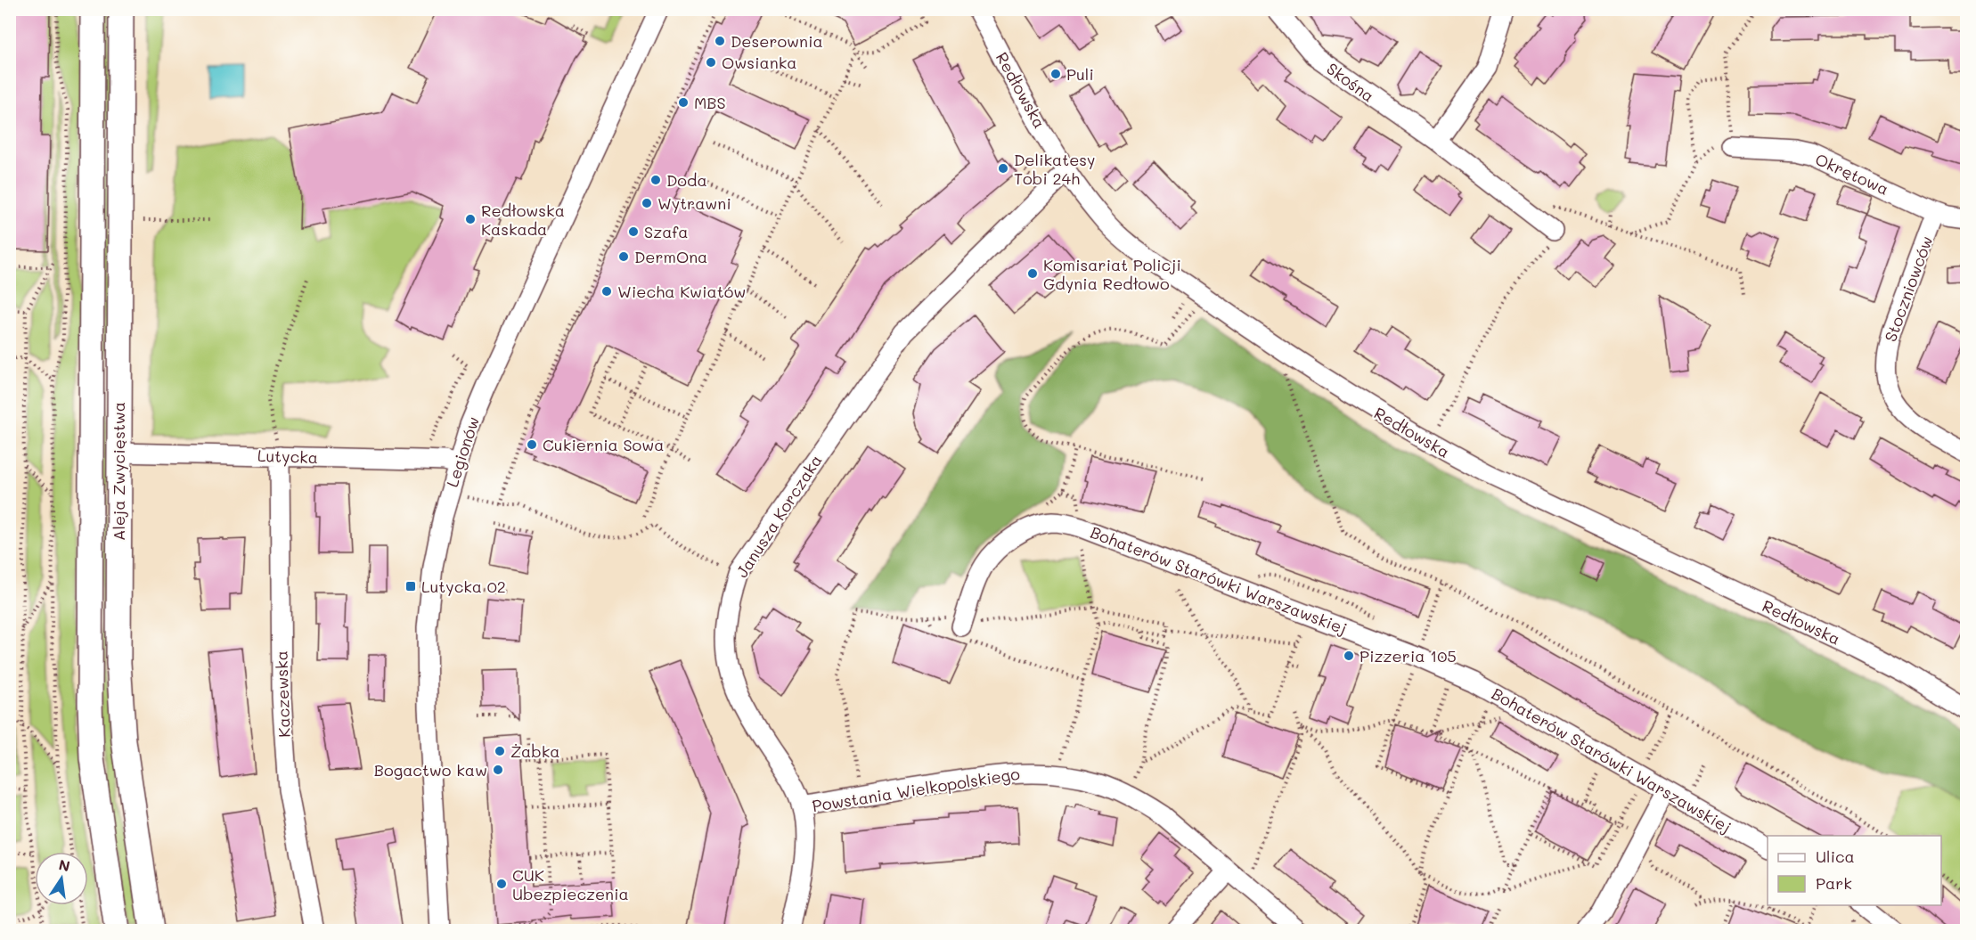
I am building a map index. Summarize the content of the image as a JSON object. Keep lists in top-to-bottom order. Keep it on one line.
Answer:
{"streets":{"main road":["Aleja Zwycięstwa"],"street":["Skośna","Redłowska","Okrętowa","Stoczniowców","Legionów","Lutycka","Janusza Korczaka","Bohaterów Starówki Warszawskiej","Kaczewska","Powstania Wielkopolskiego"]},"crossings":[["Redłowska","Janusza Korczaka"],["Okrętowa","Stoczniowców"],["Legionów","Lutycka"],["Lutycka","Aleja Zwycięstwa"],["Lutycka","Kaczewska"],["Janusza Korczaka","Powstania Wielkopolskiego"]],"places":{"other":["Deserownia","Owsianka","Puli","MBS","Delikatesy Tobi 24h","Doda","Wytrawni","Redłowska Kaskada","Szafa","DermOna","Komisariat Policji Gdynia Redłowo","Wiecha Kwiatów","Cukiernia Sowa","Pizzeria 105","Żabka","Bogactwo kaw","CUK Ubezpieczenia"],"transit":["Lutycka 02"]},"legend":["Ulica","Park"],"north":"top"}
